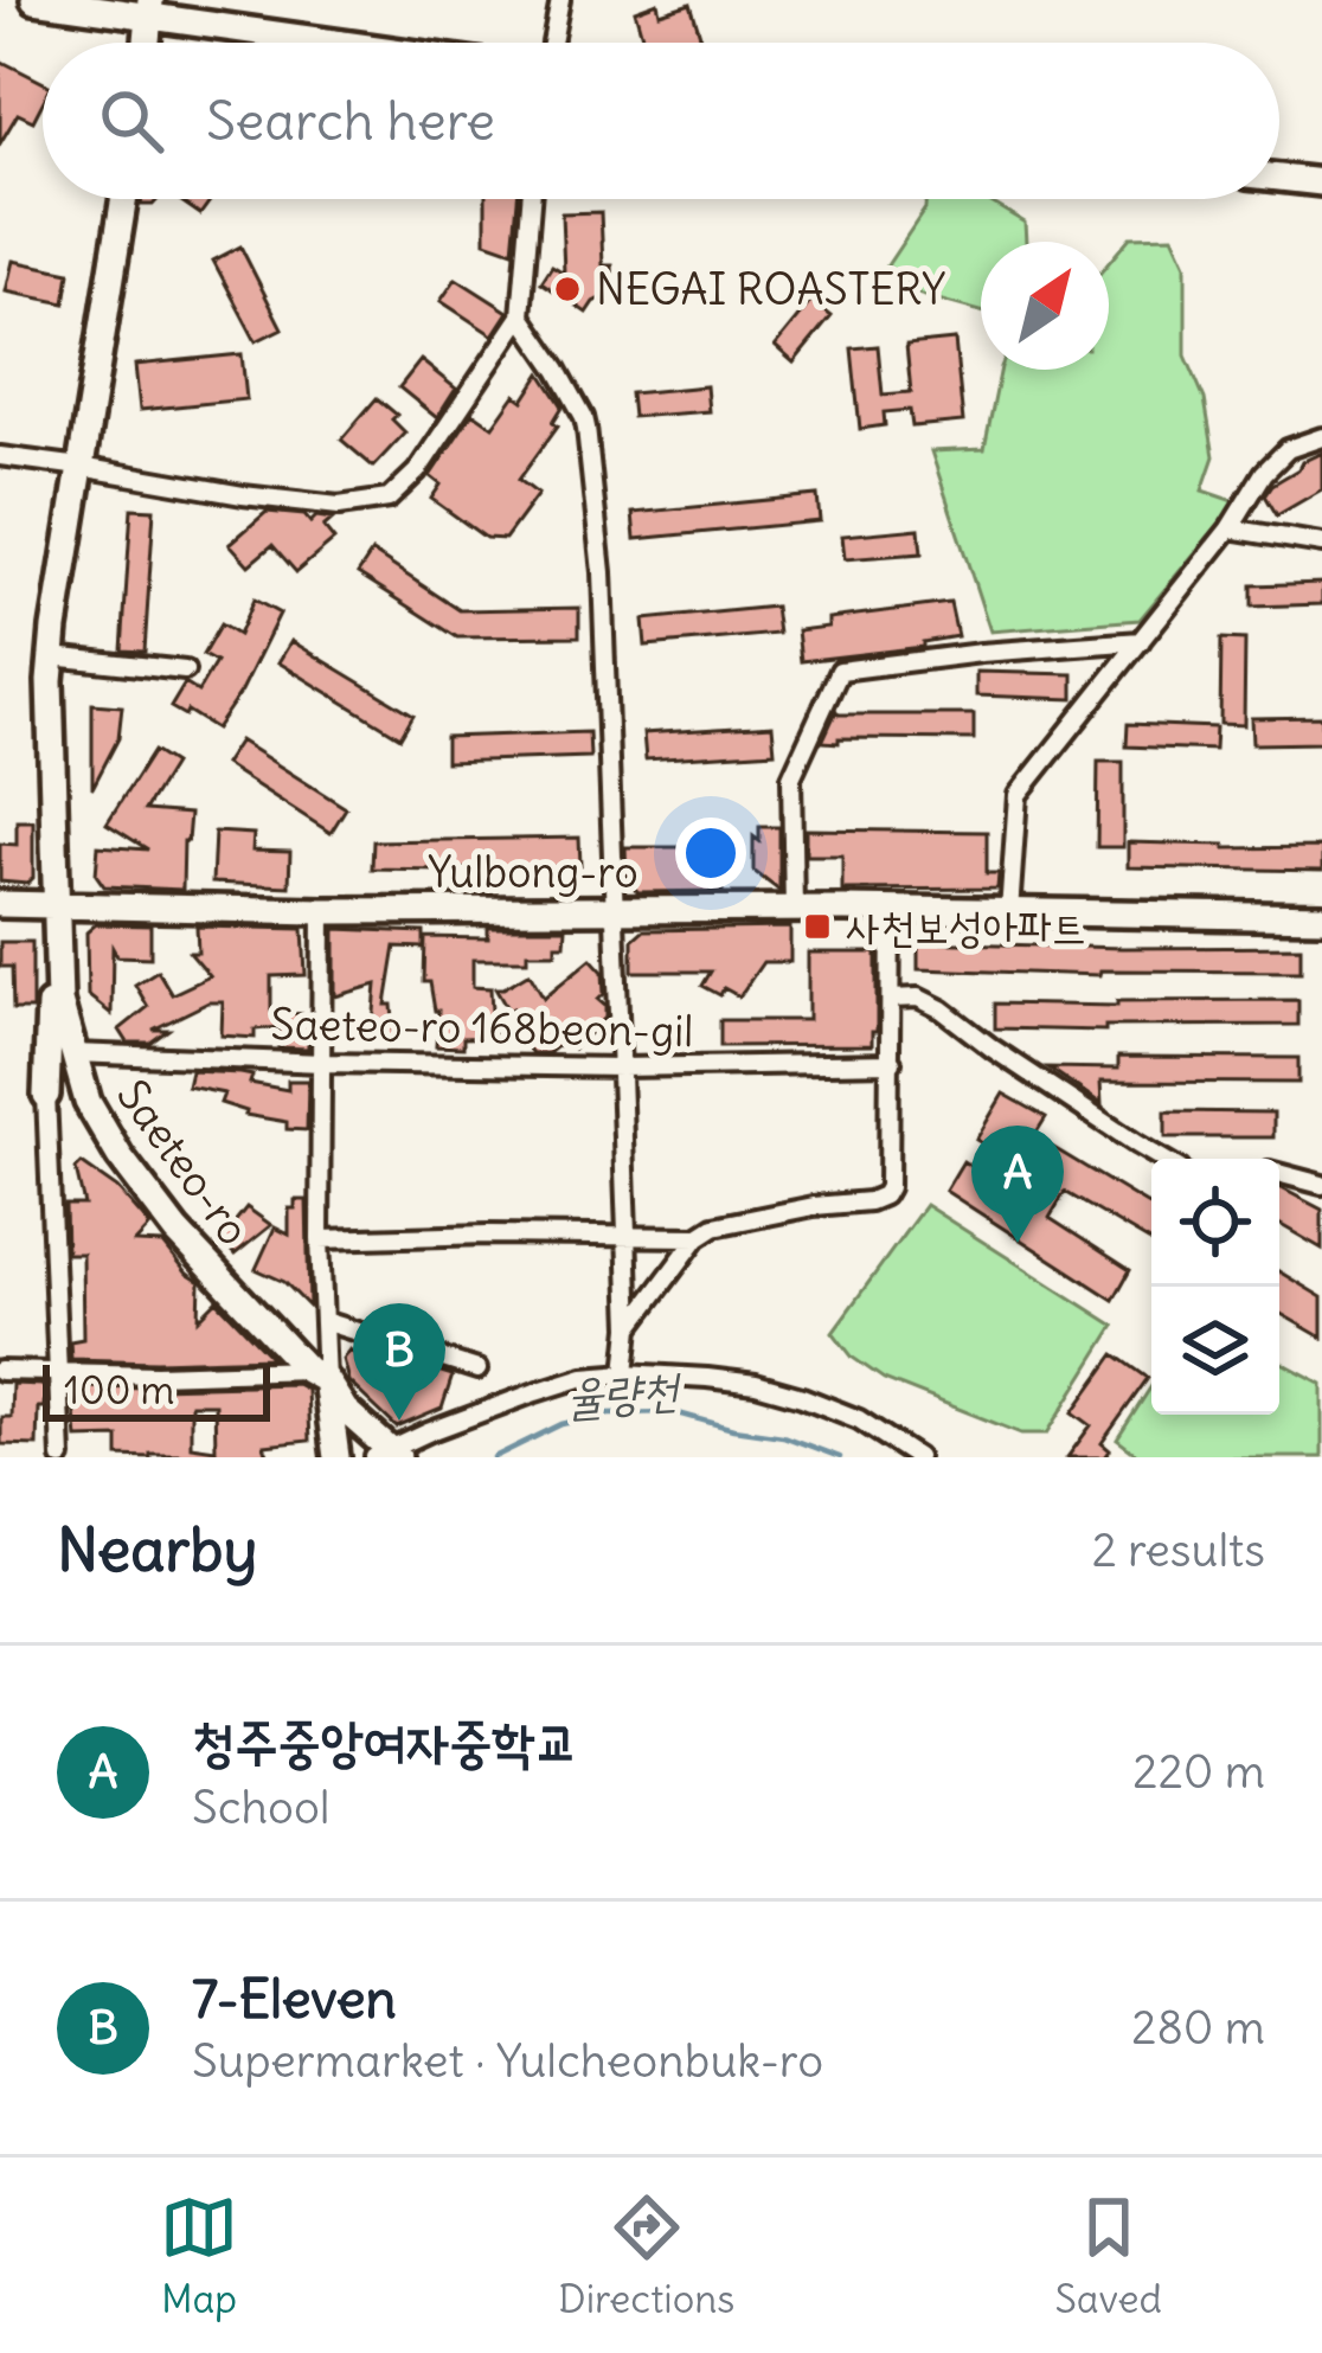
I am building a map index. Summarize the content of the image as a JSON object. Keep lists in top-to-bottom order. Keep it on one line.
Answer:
{"streets":{"street":["Yulbong-ro","Saeteo-ro 168beon-gil","Saeteo-ro"]},"crossings":[["Yulbong-ro","Saeteo-ro"],["Saeteo-ro 168beon-gil","Saeteo-ro"]],"water":["율량천"],"places":{"other":["NEGAI ROASTERY"],"transit":["사천보성아파트"]},"scale_bar":"100 m","north":"top right","page":{"search":"Search here","pins":["A","B"],"scale":"100 m","heading":["Nearby","2 results"],"list":[{"mark":"A","name":"청주중앙여자중학교","note":"School","value":"220 m"},{"mark":"B","name":"7-Eleven","note":"Supermarket · Yulcheonbuk-ro","value":"280 m"}],"nav":["Map","Directions","Saved"]}}
